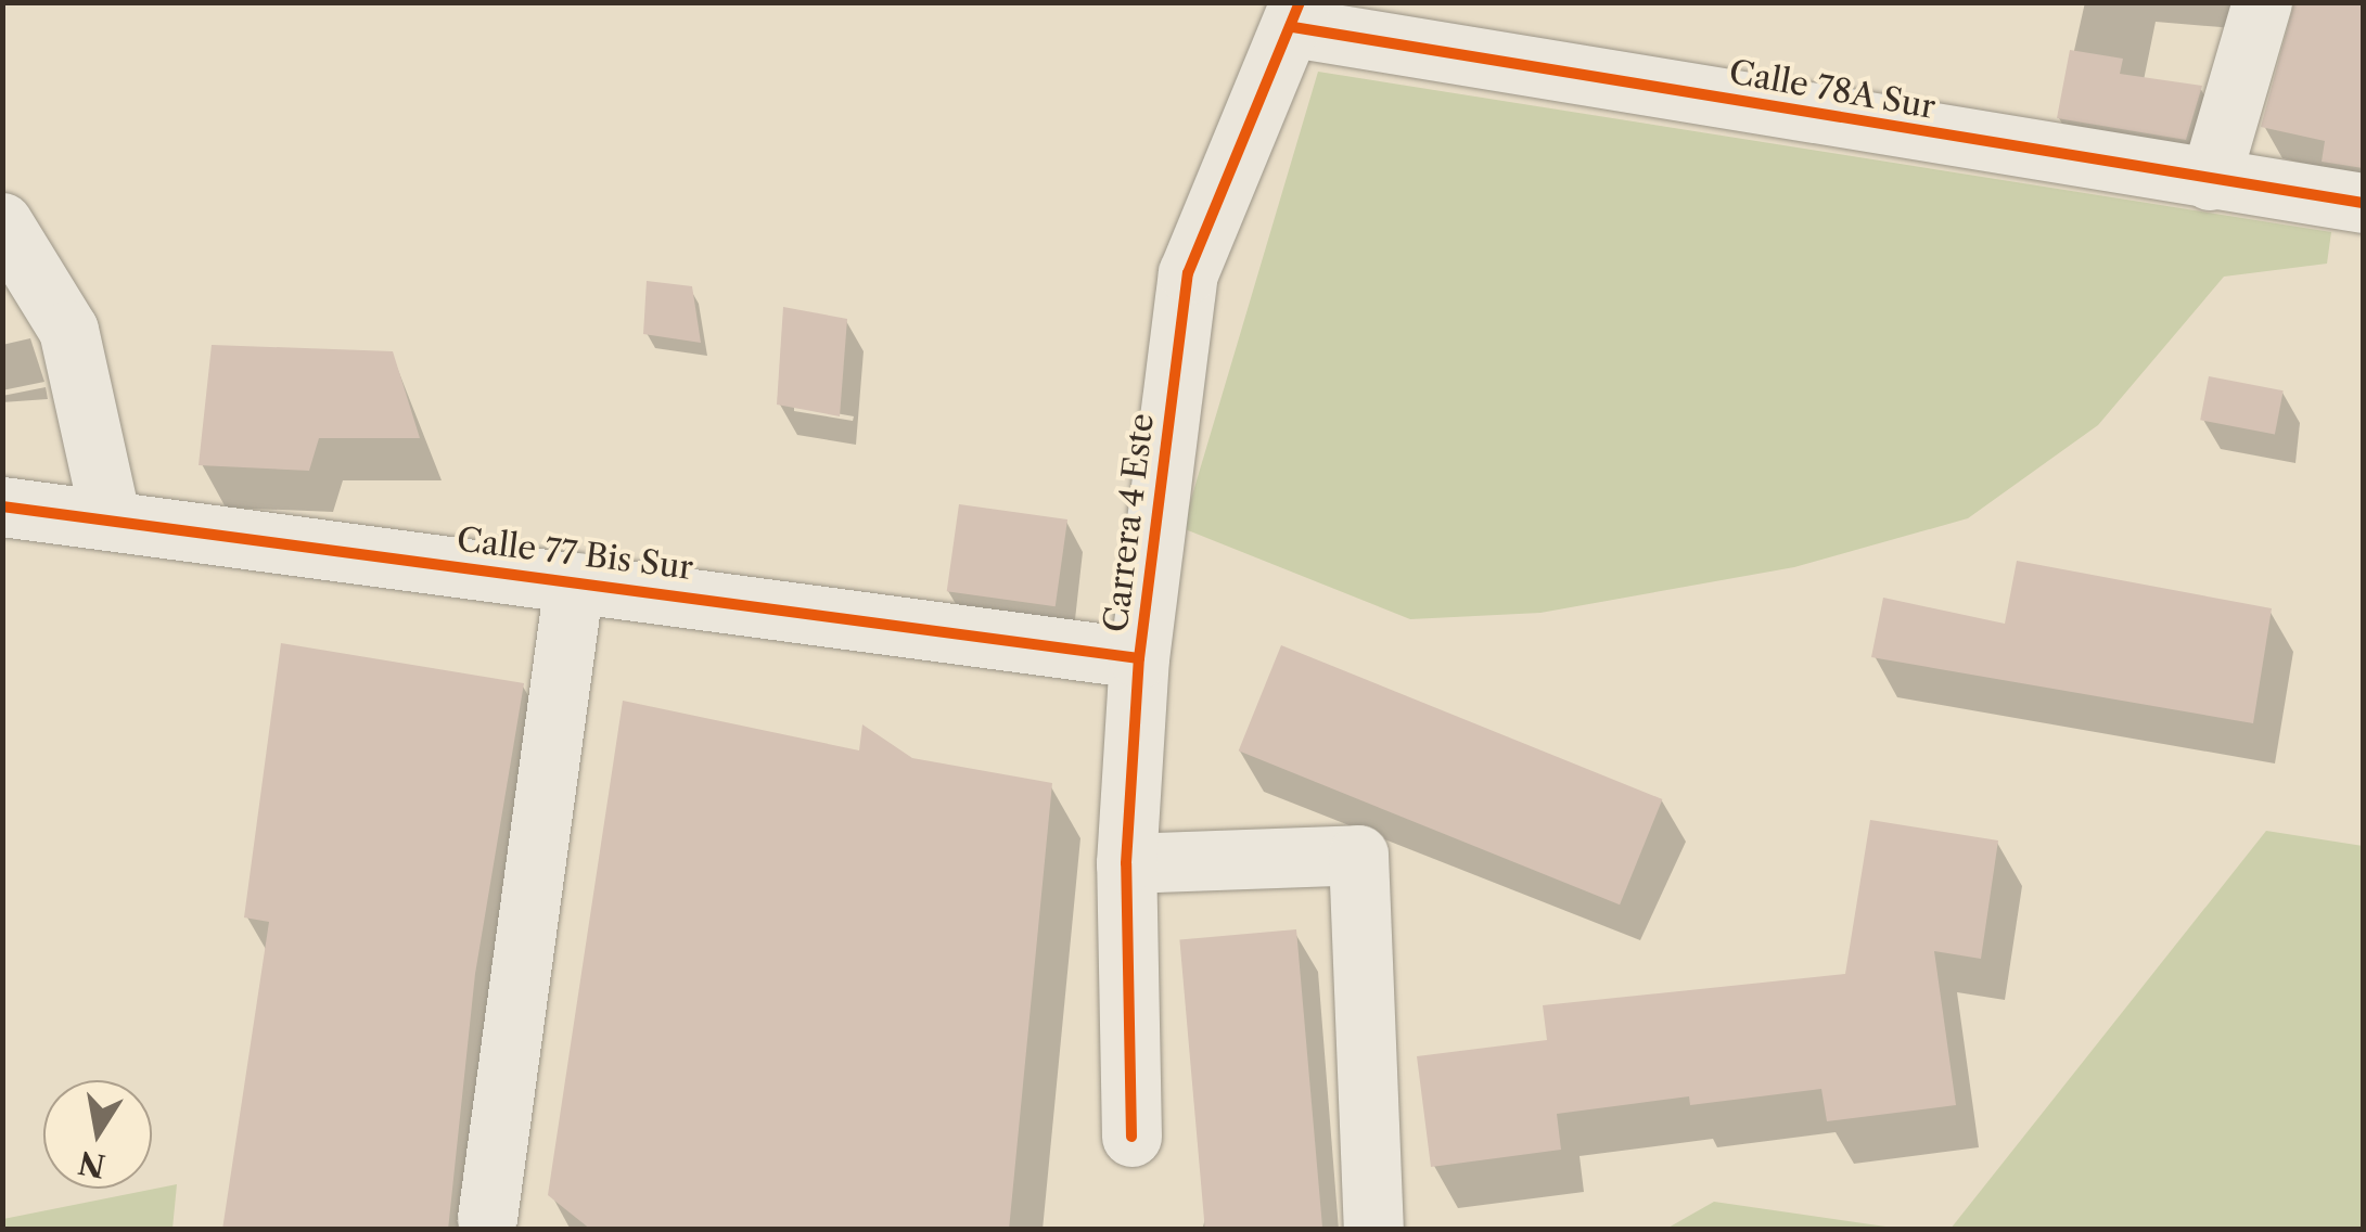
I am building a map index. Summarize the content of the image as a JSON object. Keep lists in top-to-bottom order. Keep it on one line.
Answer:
{"streets":{"street":["Calle 78A Sur","Carrera 4 Este","Calle 77 Bis Sur"]},"crossings":[["Calle 78A Sur","Carrera 4 Este"],["Carrera 4 Este","Calle 77 Bis Sur"]],"north":"bottom"}
